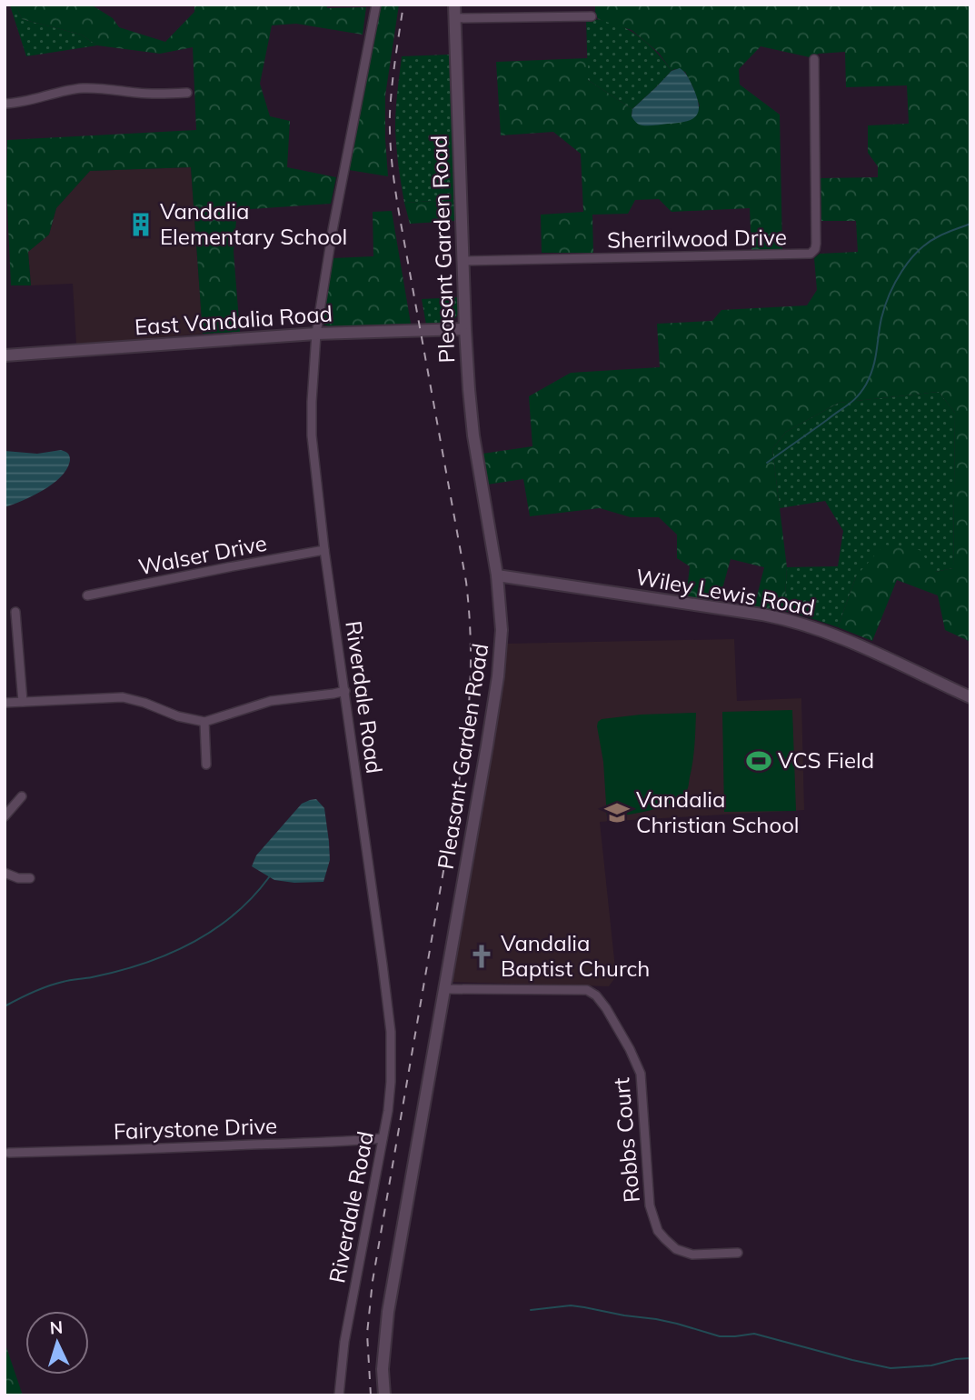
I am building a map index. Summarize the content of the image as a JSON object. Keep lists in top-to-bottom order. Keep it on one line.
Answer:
{"streets":{"main road":["Pleasant Garden Road","East Vandalia Road","Wiley Lewis Road"],"street":["Sherrilwood Drive","Walser Drive","Riverdale Road","Fairystone Drive","Robbs Court"]},"crossings":[["Sherrilwood Drive","Pleasant Garden Road"],["Pleasant Garden Road","East Vandalia Road"],["Pleasant Garden Road","Wiley Lewis Road"],["Pleasant Garden Road","Robbs Court"],["East Vandalia Road","Riverdale Road"],["Walser Drive","Riverdale Road"],["Riverdale Road","Fairystone Drive"]],"places":{"building":["Vandalia Elementary School"],"sports":["VCS Field"],"school or university":["Vandalia Christian School"],"church":["Vandalia Baptist Church"]},"north":"top"}
